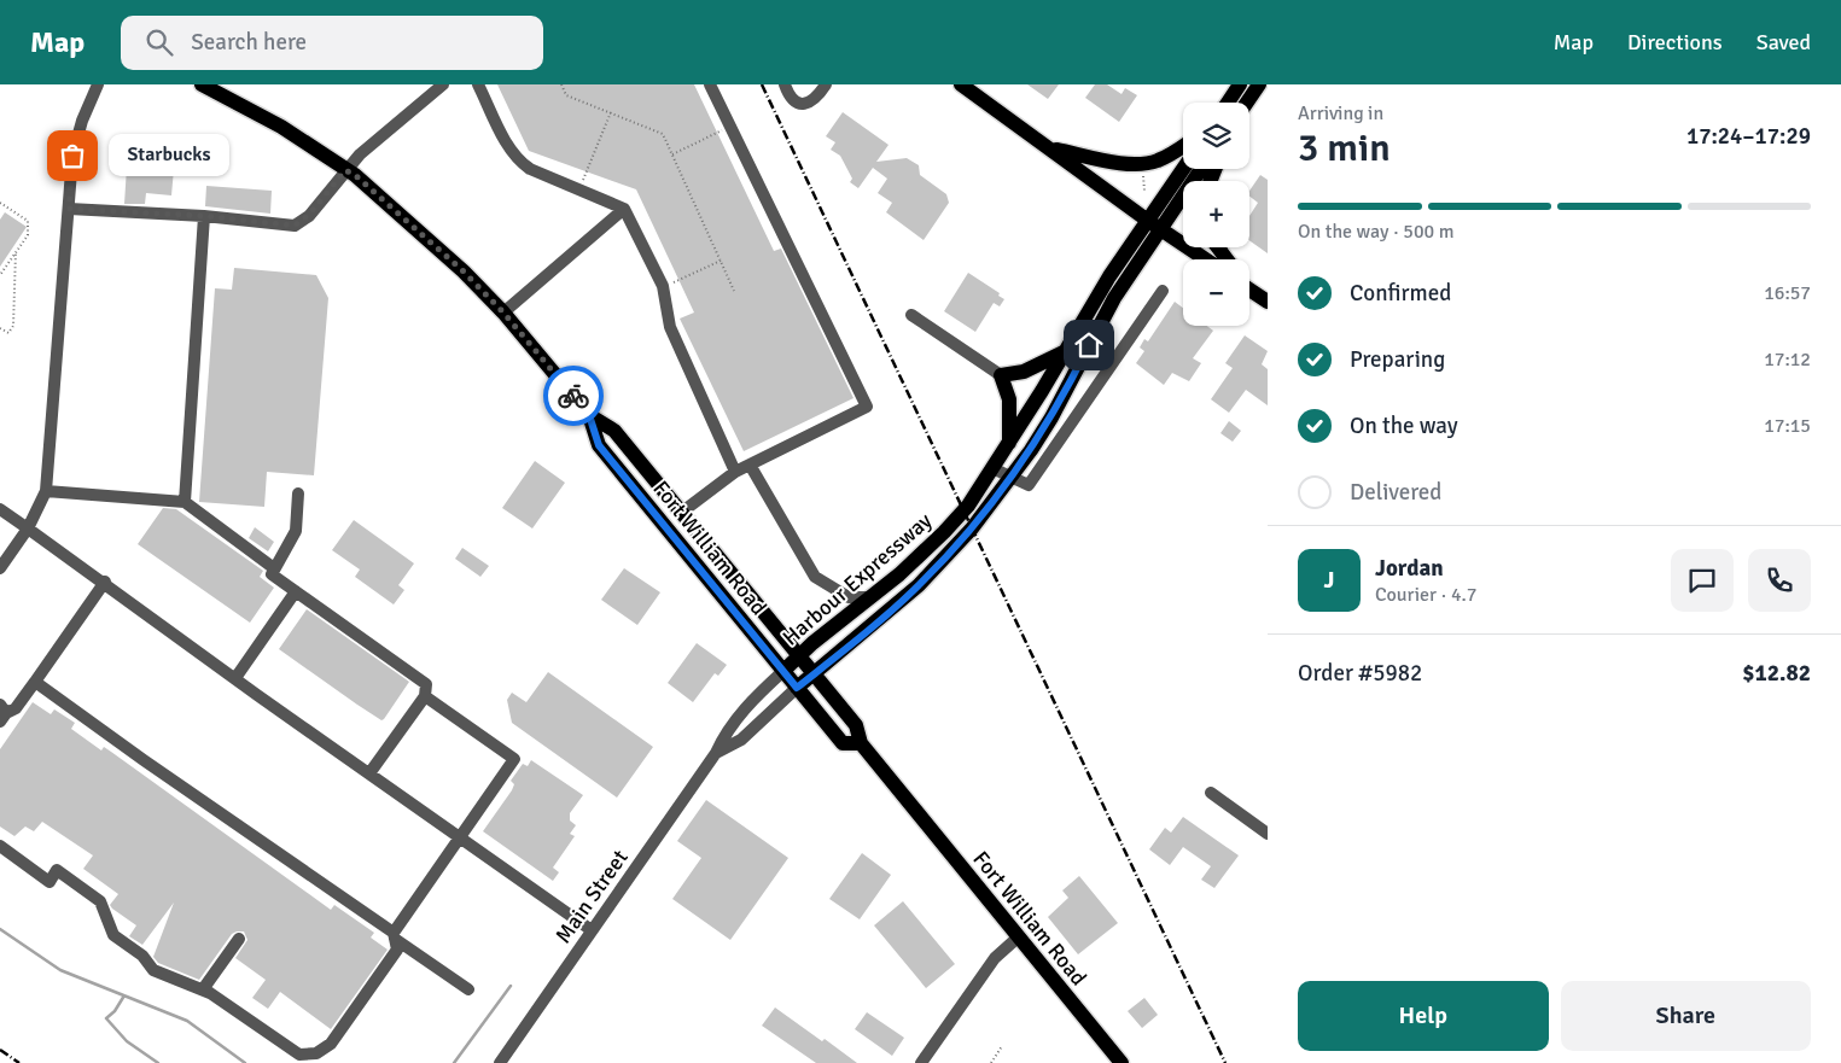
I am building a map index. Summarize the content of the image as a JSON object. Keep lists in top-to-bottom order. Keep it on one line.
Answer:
{"streets":{"main road":["Fort William Road","Harbour Expressway"],"street":["Main Street"]},"crossings":[["Fort William Road","Harbour Expressway"],["Fort William Road","Main Street"],["Harbour Expressway","Main Street"]],"places":["Starbucks"],"page":{"header":"Map","search":"Search here","nav":["Map","Directions","Saved"],"heading":["3 min","Arriving in","17:24–17:29"],"panel":["Jordan","Courier · 4.7","Order #5982","$12.82"],"map_buttons":["+","−"],"bubble":"Starbucks","bar":"On the way · 500 m","list":[["Confirmed","16:57"],["Preparing","17:12"],["On the way","17:15"],"Delivered"],"round":"J","buttons":["Help","Share"]}}
